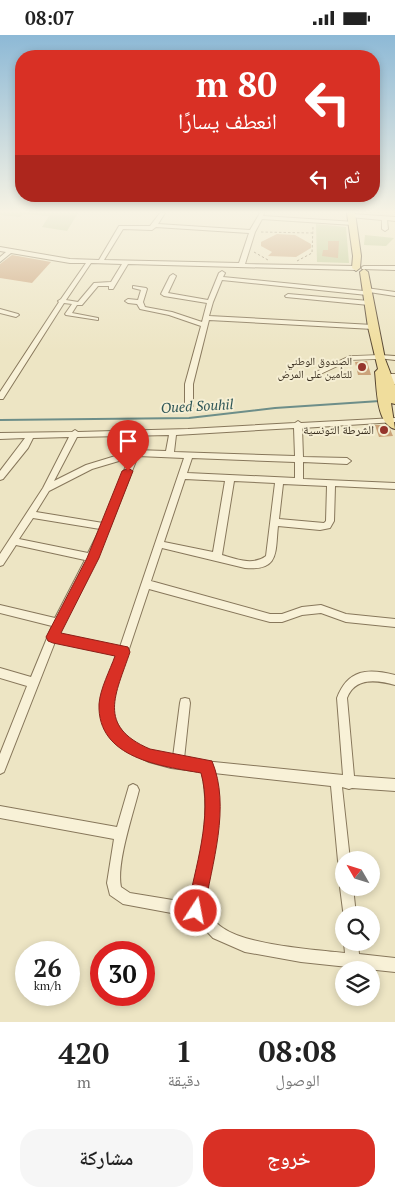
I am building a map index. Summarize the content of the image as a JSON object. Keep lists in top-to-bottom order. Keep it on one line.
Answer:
{"water":["Oued Souhil"],"places":["الصندوق الوطني للتأمين على المرض","الشرطة التونسية"],"north":"top left","page":{"status":"08:07","turn":["80 m","انعطف يسارًا"],"then":"ثم","speed":"26 km/h","limit":"30","eta":["08:08","الوصول","1","دقيقة","420","m"],"buttons":["خروج","مشاركة"]}}
